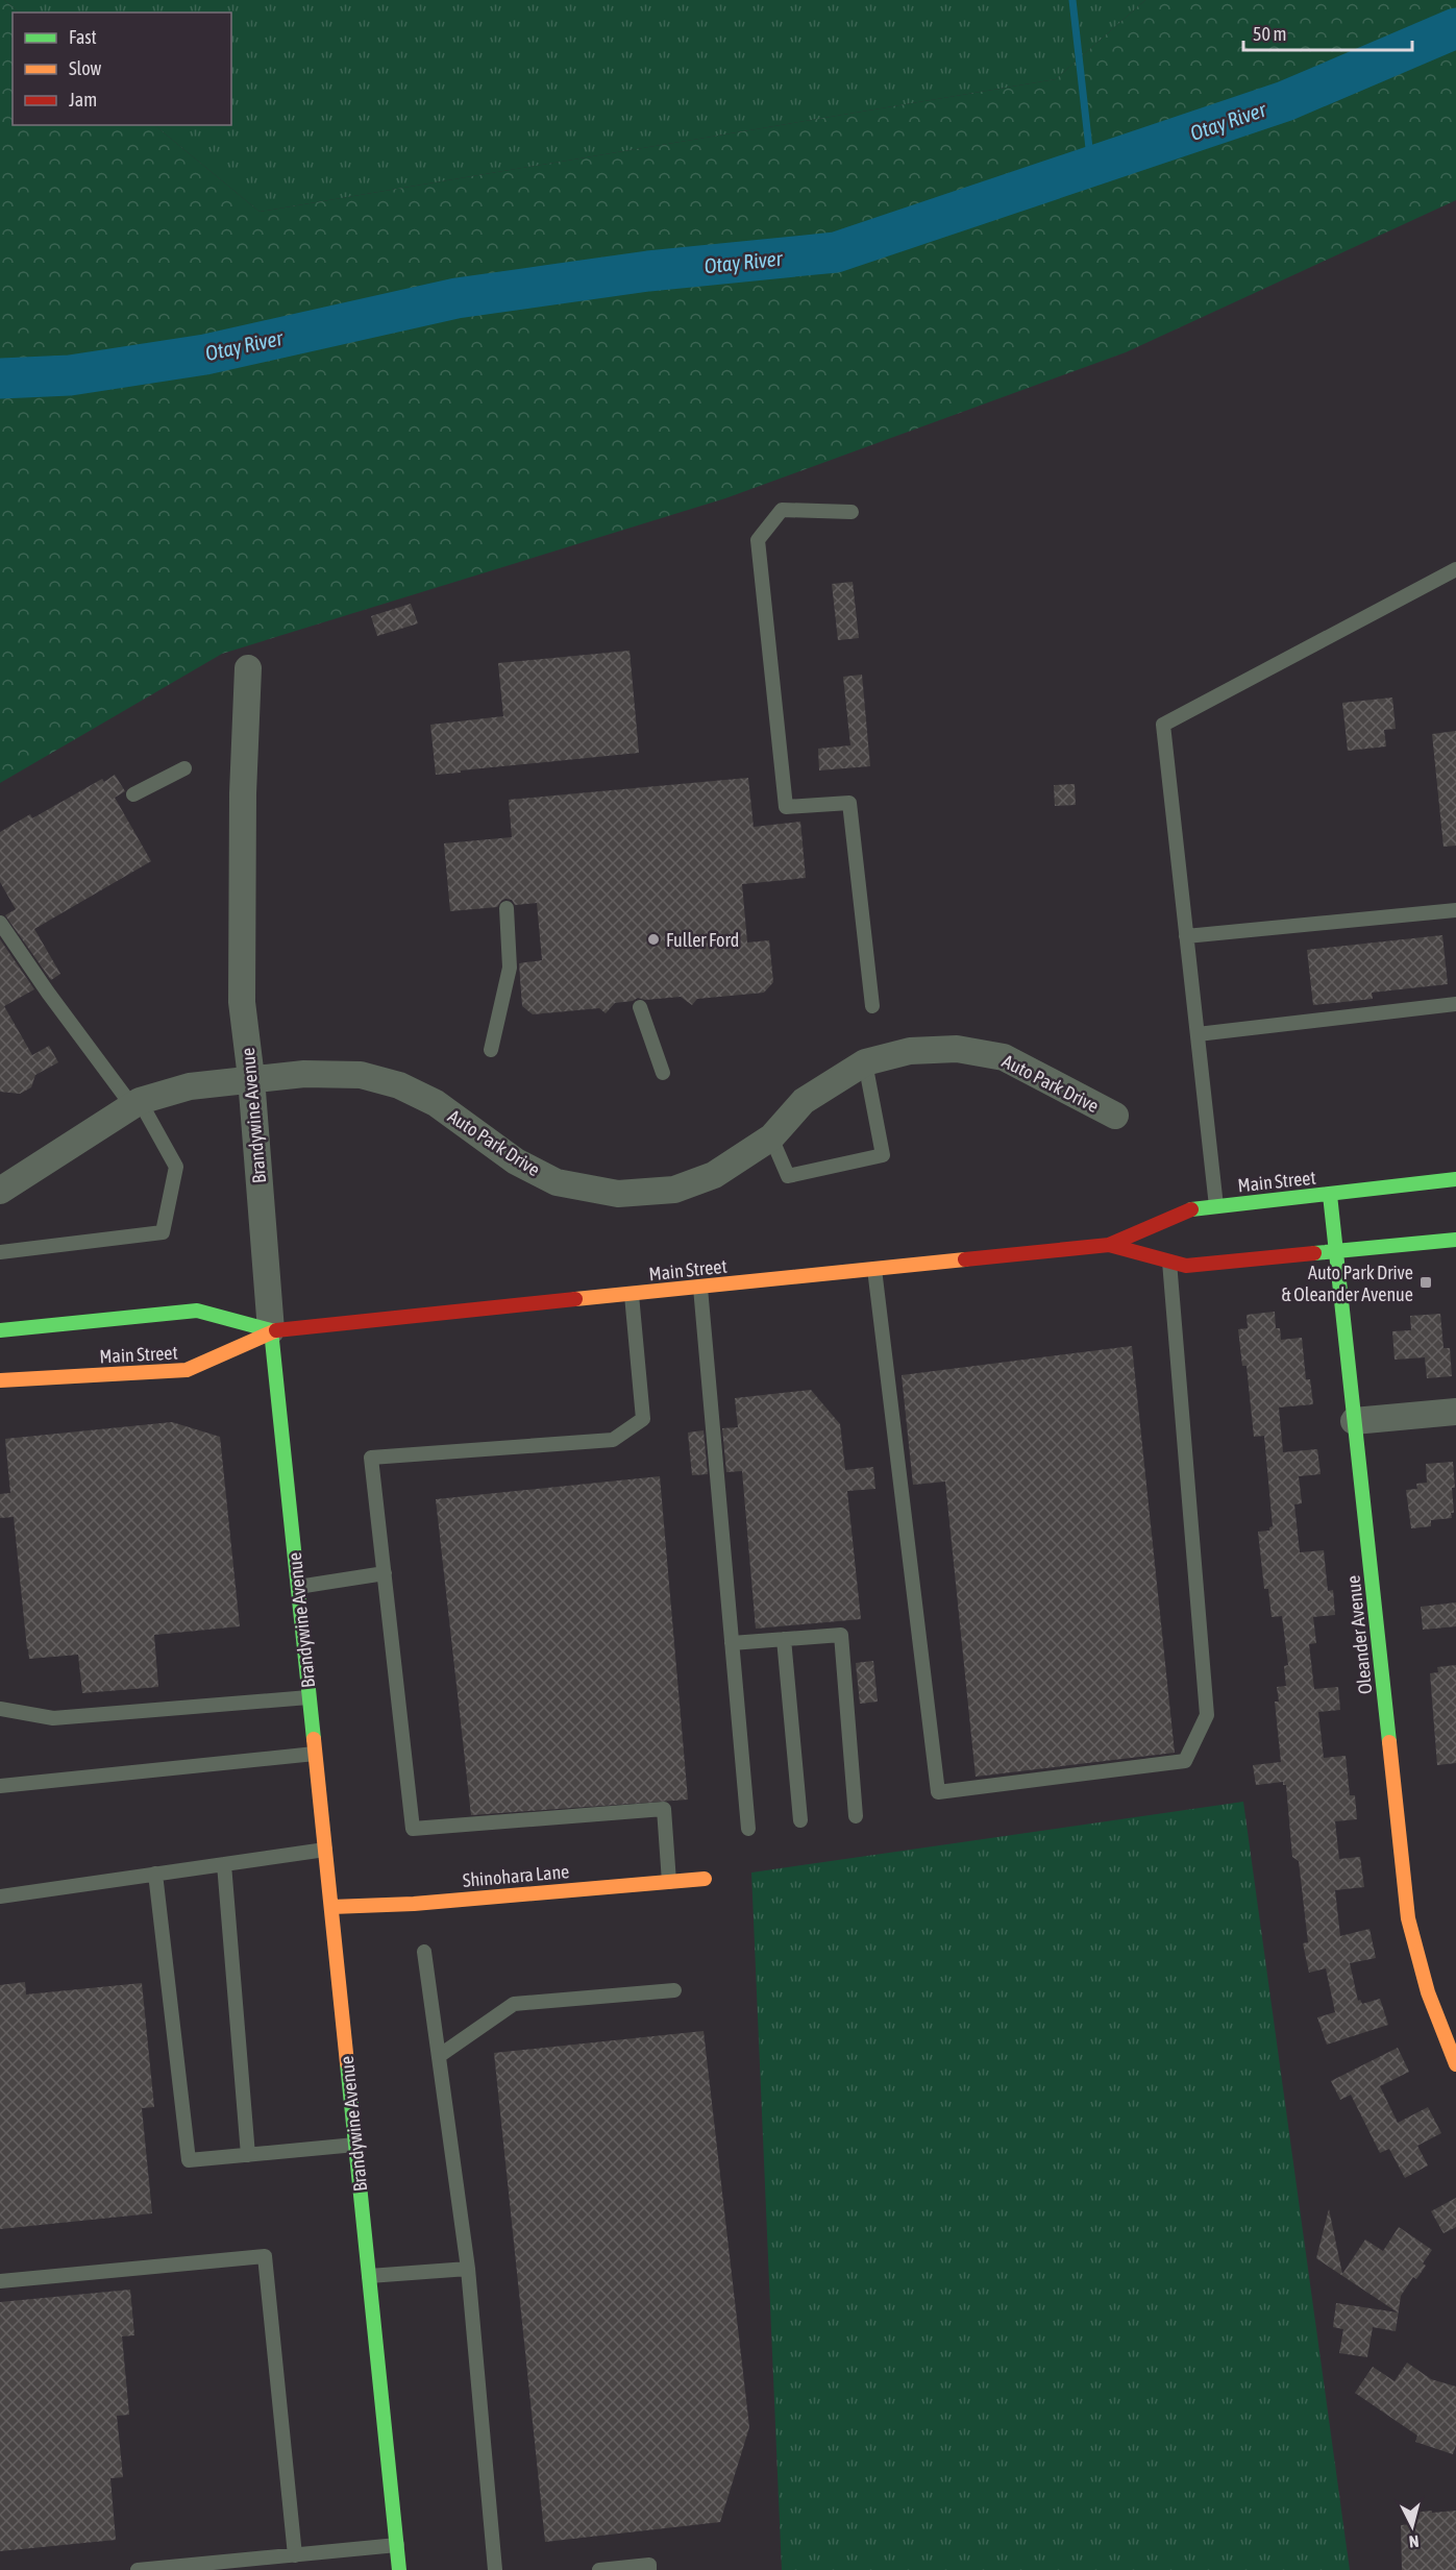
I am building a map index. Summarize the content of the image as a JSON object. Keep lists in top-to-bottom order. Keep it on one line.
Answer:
{"streets":{"street":["Auto Park Drive","Brandywine Avenue","Main Street","Oleander Avenue","Shinohara Lane"]},"crossings":[["Auto Park Drive","Brandywine Avenue"],["Brandywine Avenue","Main Street"],["Brandywine Avenue","Shinohara Lane"],["Main Street","Oleander Avenue"]],"water":["Otay River"],"places":{"other":["Fuller Ford"],"transit":["Auto Park Drive & Oleander Avenue"]},"legend":["Fast","Slow","Jam"],"scale_bar":"50 m","north":"bottom"}
